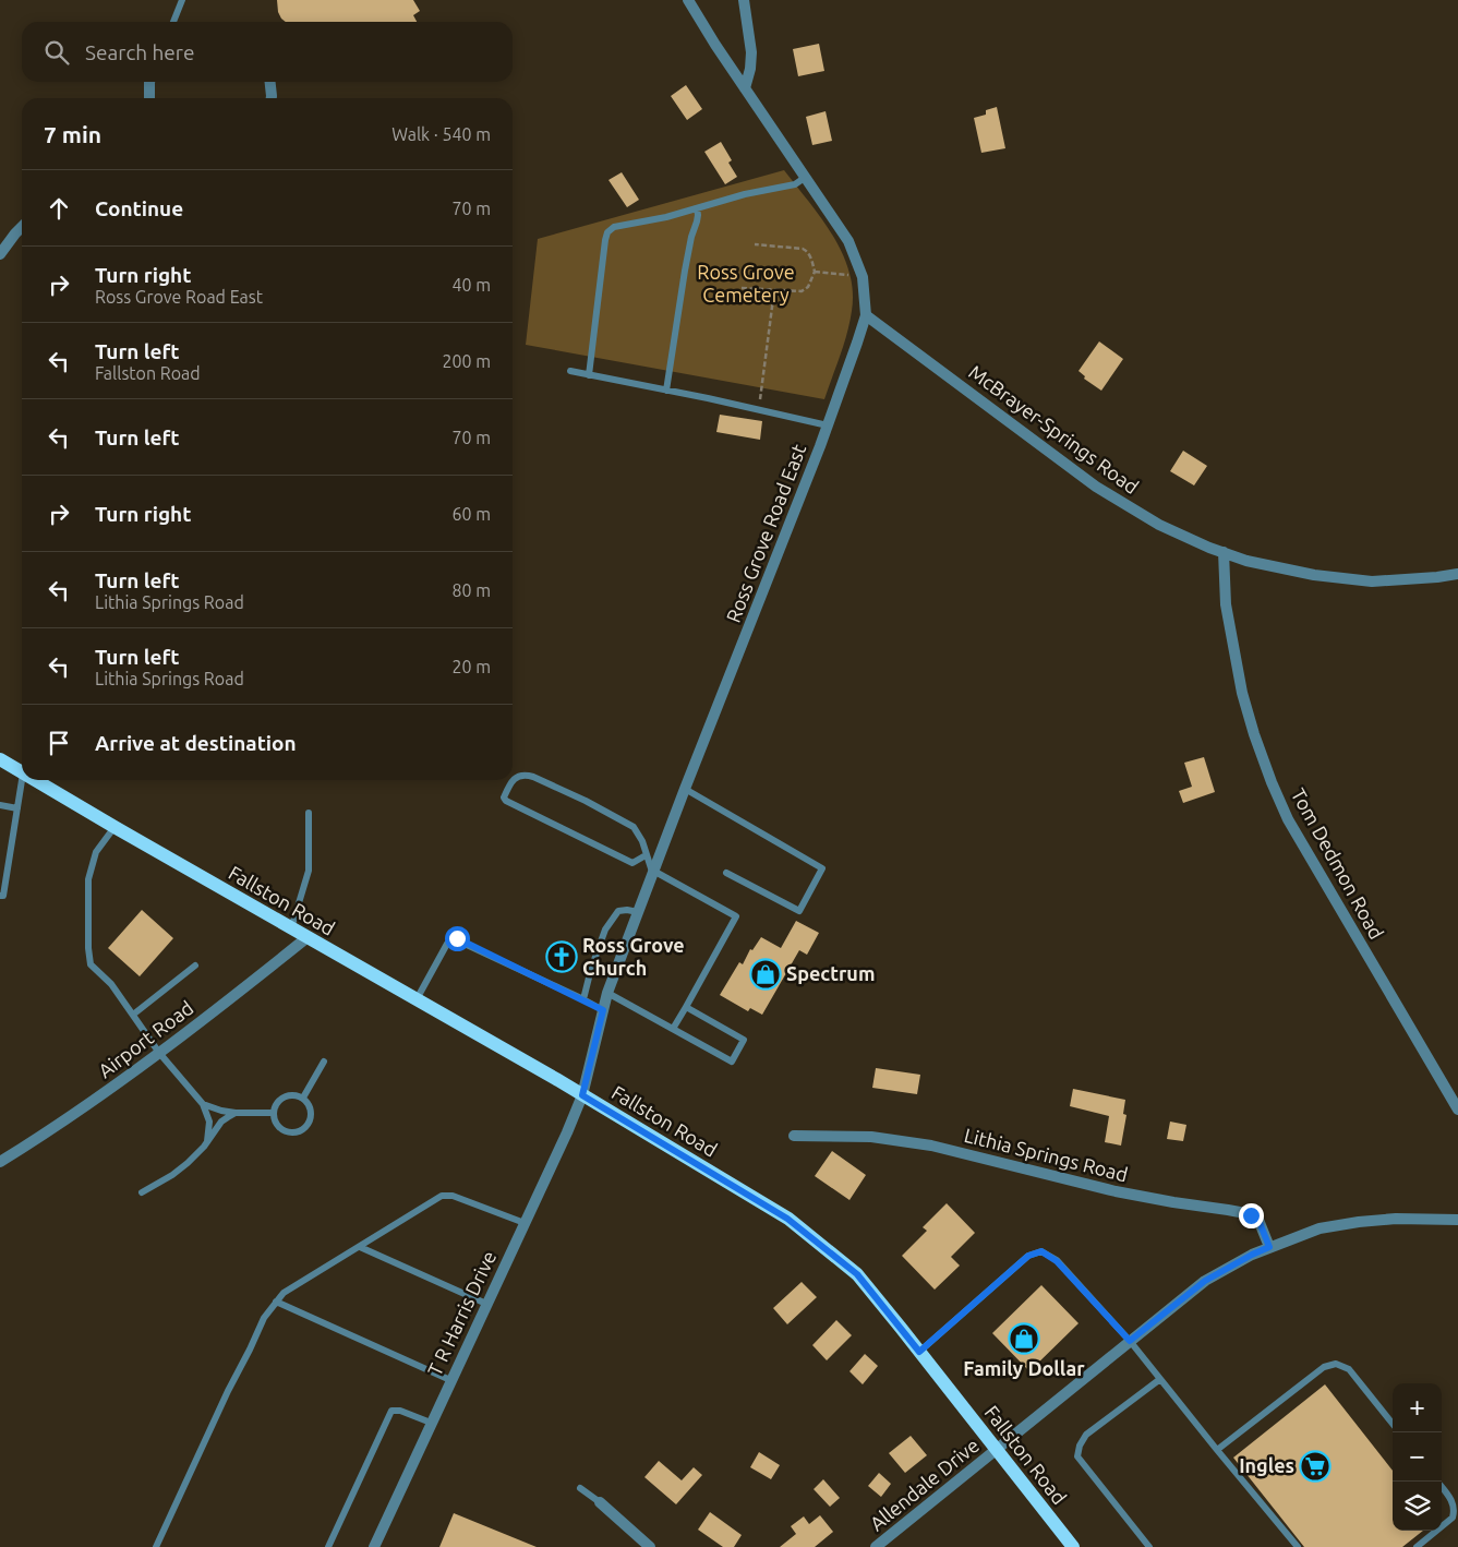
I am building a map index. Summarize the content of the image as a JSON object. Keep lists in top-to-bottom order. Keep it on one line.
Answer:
{"streets":{"main road":["Fallston Road"],"street":["McBrayer-Springs Road","Ross Grove Road East","Tom Dedmon Road","Airport Road","Lithia Springs Road","T R Harris Drive","Allendale Drive"]},"crossings":[["McBrayer-Springs Road","Ross Grove Road East"],["McBrayer-Springs Road","Tom Dedmon Road"],["Ross Grove Road East","Fallston Road"],["Ross Grove Road East","T R Harris Drive"],["Fallston Road","Airport Road"],["Fallston Road","T R Harris Drive"],["Fallston Road","Allendale Drive"]],"parks":["Ross Grove Cemetery"],"places":{"church":["Ross Grove Church"],"shop":["Spectrum","Family Dollar"],"supermarket":["Ingles"]},"page":{"search":"Search here","heading":["7 min","Walk · 540 m"],"list":[["Continue","70 m"],["Turn right","Ross Grove Road East","40 m"],["Turn left","Fallston Road","200 m"],["Turn left","70 m"],["Turn right","60 m"],["Turn left","Lithia Springs Road","80 m"],["Turn left","Lithia Springs Road","20 m"],"Arrive at destination"],"map_buttons":["+","−"]}}
